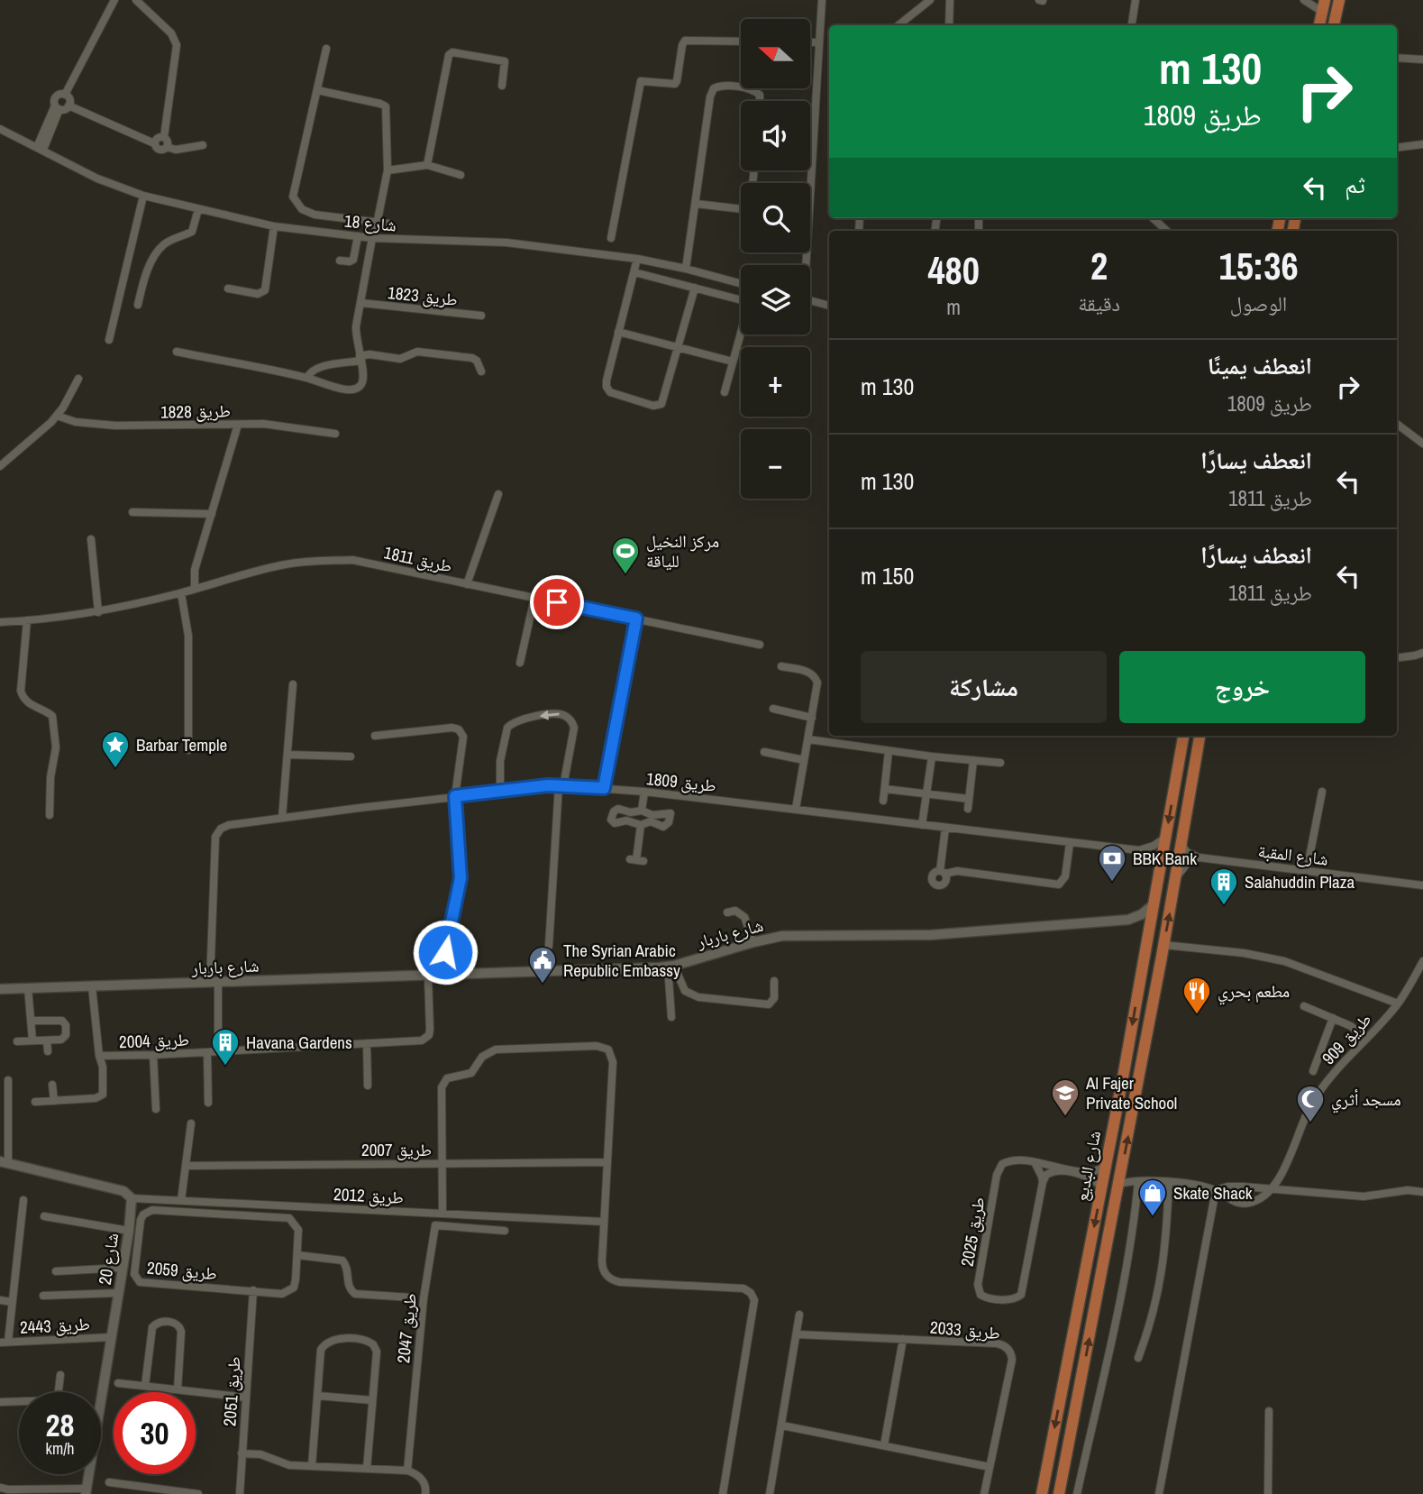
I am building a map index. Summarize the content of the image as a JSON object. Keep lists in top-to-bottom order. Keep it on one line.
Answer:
{"streets":{"main road":["شارع البديع"],"street":["شارع 18","طريق 1823","طريق 1828","طريق 1811","طريق 1809","شارع المقبة","شارع باربار","طريق 909","طريق 2004","طريق 2007","طريق 2012","طريق 2025","شارع 20","طريق 2059","طريق 2443","طريق 2047","طريق 2033","طريق 2051"]},"crossings":[["طريق 1809","شارع باربار"],["طريق 1809","طريق 2004"],["طريق 1809","شارع البديع"],["شارع المقبة","شارع البديع"],["شارع باربار","طريق 2004"],["شارع باربار","شارع البديع"],["شارع البديع","طريق 2025"],["طريق 2012","شارع 20"],["شارع 20","طريق 2443"],["طريق 2059","طريق 2051"]],"places":{"sports":["مركز النخيل للياقة"],"place":["Barbar Temple"],"bank":["BBK Bank"],"building":["Salahuddin Plaza","Havana Gardens"],"public building":["The Syrian Arabic Republic Embassy"],"restaurant":["مطعم بحري"],"school or university":["Al Fajer Private School"],"mosque":["مسجد أثري"],"shop":["Skate Shack"]},"north":"left","page":{"map_buttons":["+","−"],"turn":["130 m","طريق 1809"],"then":"ثم","eta":["15:36","الوصول","2","دقيقة","480","m"],"list":[{"name":"انعطف يمينًا","note":"طريق 1809","value":"130 m"},{"name":"انعطف يسارًا","note":"طريق 1811","value":"130 m"},{"name":"انعطف يسارًا","note":"طريق 1811","value":"150 m"}],"buttons":["خروج","مشاركة"],"speed":"28 km/h","limit":"30"}}
